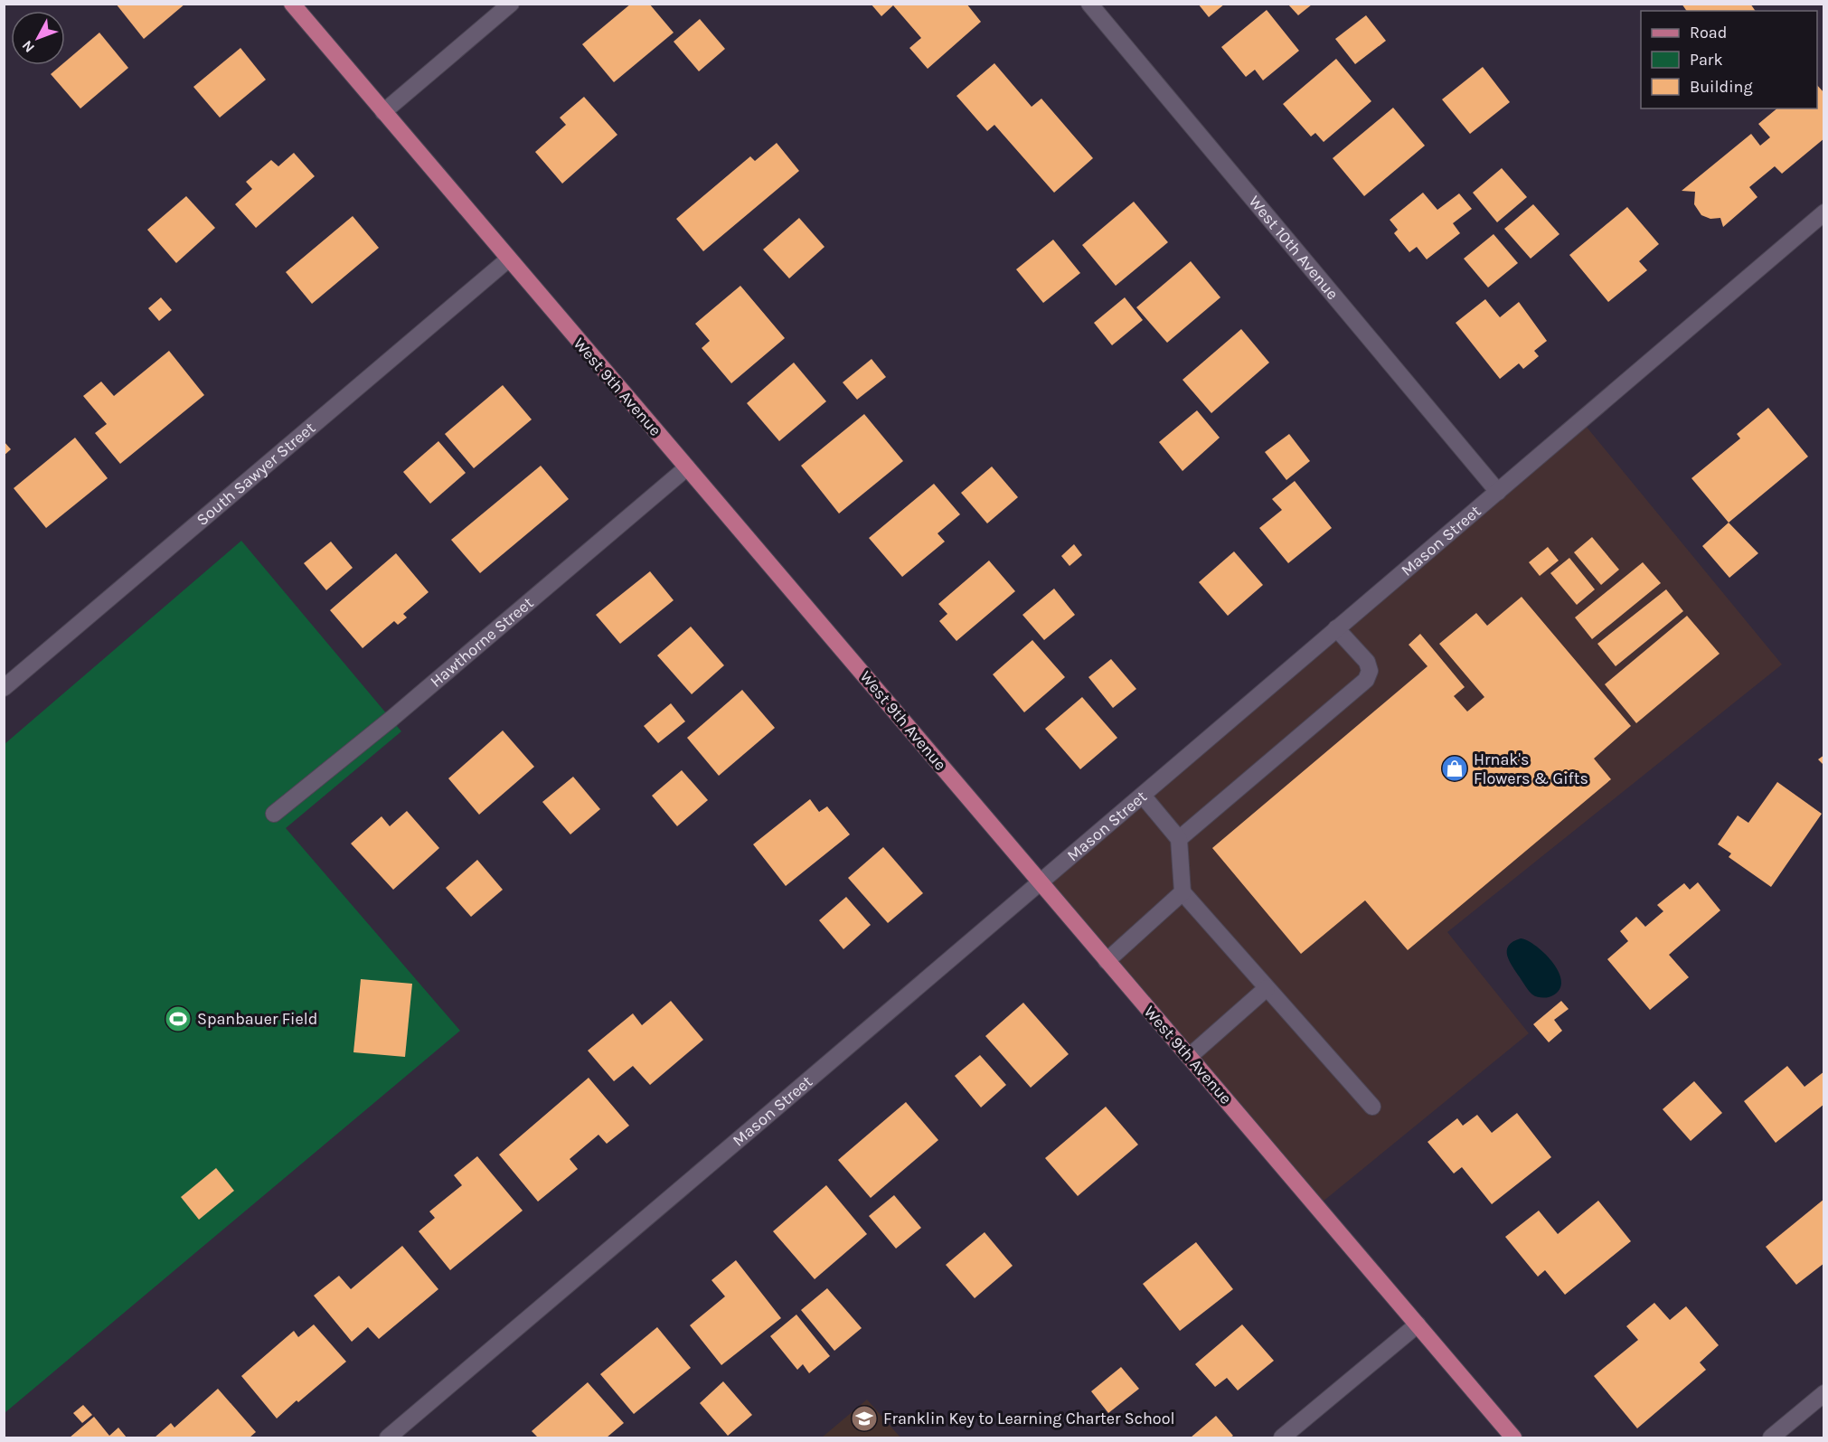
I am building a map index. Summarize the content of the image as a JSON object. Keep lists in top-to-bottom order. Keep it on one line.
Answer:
{"streets":{"main road":["West 9th Avenue"],"street":["West 10th Avenue","South Sawyer Street","Mason Street","Hawthorne Street"]},"crossings":[["West 10th Avenue","Mason Street"],["West 9th Avenue","South Sawyer Street"],["West 9th Avenue","Mason Street"],["West 9th Avenue","Hawthorne Street"]],"places":{"shop":["Hrnak's Flowers & Gifts"],"sports":["Spanbauer Field"],"school or university":["Franklin Key to Learning Charter School"]},"legend":["Road","Park","Building"],"north":"bottom left"}
